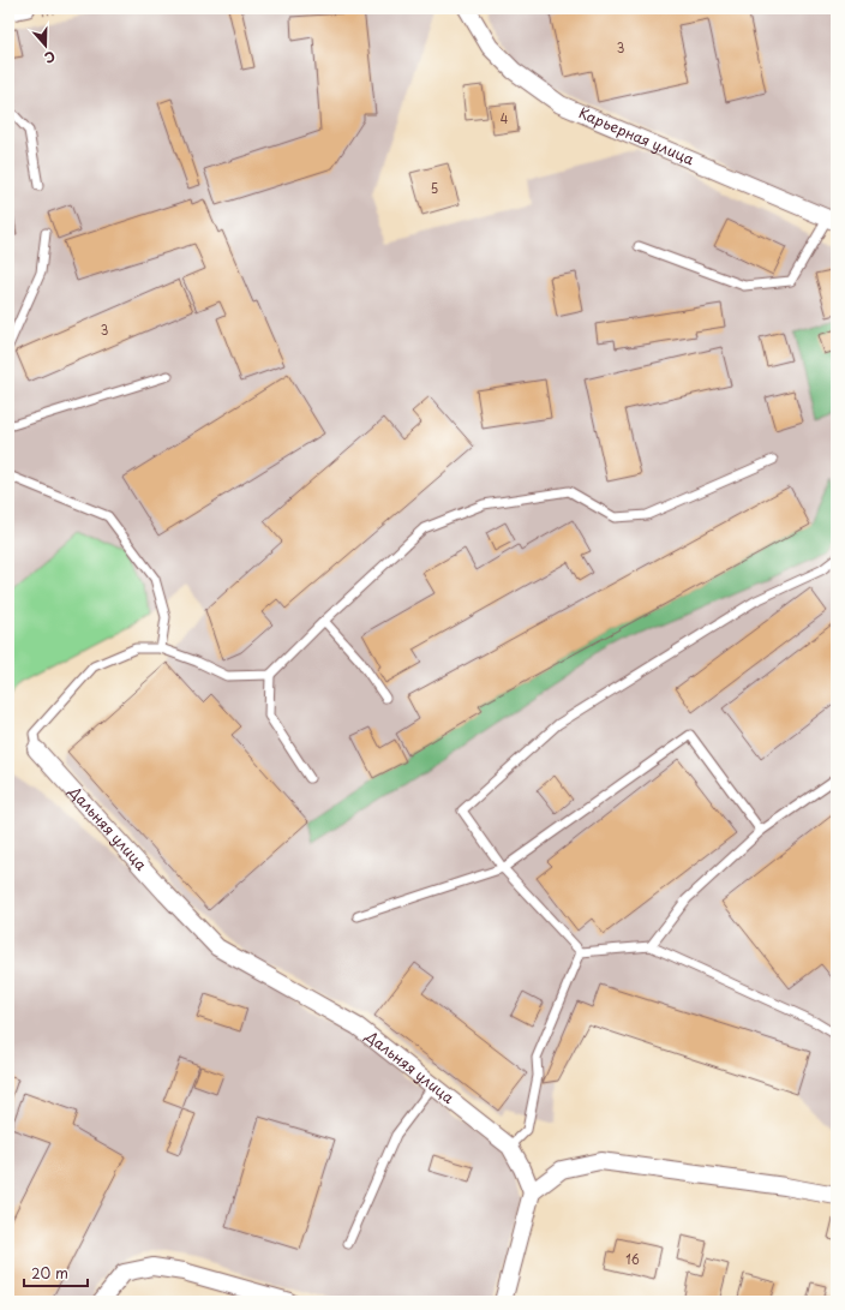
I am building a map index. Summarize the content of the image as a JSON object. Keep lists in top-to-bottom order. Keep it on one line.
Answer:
{"streets":{"street":["Карьерная улица","Дальняя улица"]},"house_numbers":["3","4","5","3","16"],"scale_bar":"20 m","north":"bottom"}
